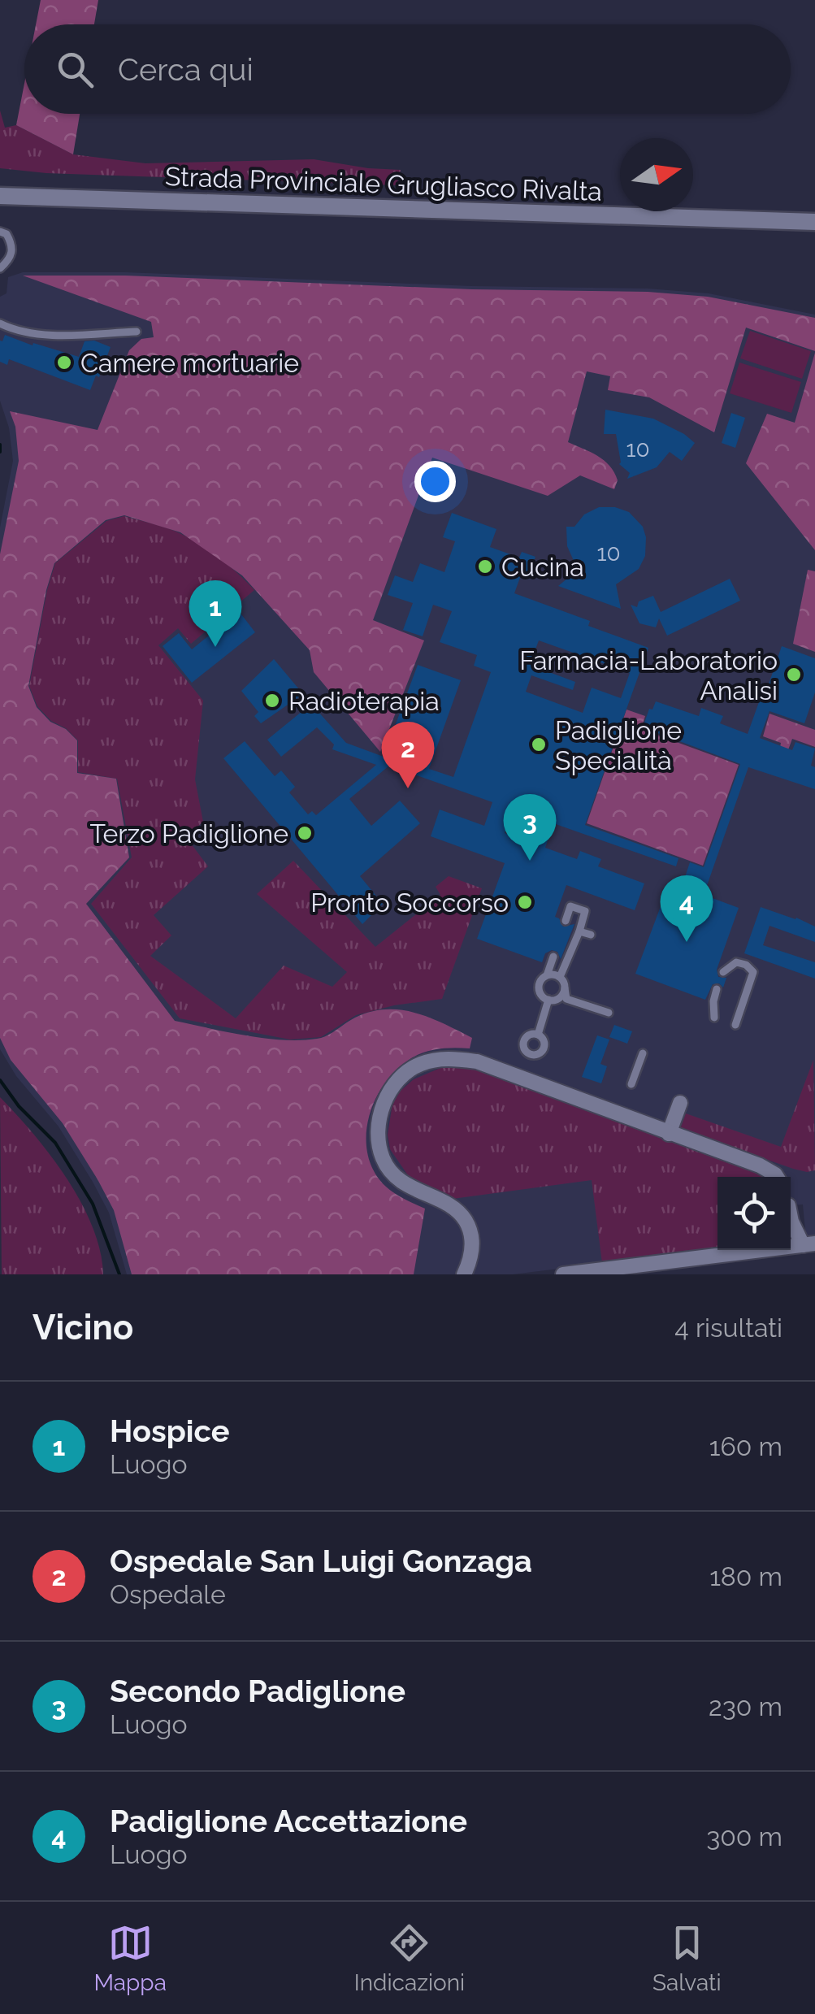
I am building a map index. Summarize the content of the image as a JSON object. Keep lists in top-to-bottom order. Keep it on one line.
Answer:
{"streets":{"street":["Strada Provinciale Grugliasco Rivalta"]},"places":["Camere mortuarie","Cucina","Farmacia-Laboratorio Analisi","Radioterapia","Padiglione Specialità","Terzo Padiglione","Pronto Soccorso"],"house_numbers":["10","10"],"north":"right","page":{"search":"Cerca qui","pins":["1","2","3","4"],"heading":["Vicino","4 risultati"],"list":[{"mark":"1","name":"Hospice","note":"Luogo","value":"160 m"},{"mark":"2","name":"Ospedale San Luigi Gonzaga","note":"Ospedale","value":"180 m"},{"mark":"3","name":"Secondo Padiglione","note":"Luogo","value":"230 m"},{"mark":"4","name":"Padiglione Accettazione","note":"Luogo","value":"300 m"}],"nav":["Mappa","Indicazioni","Salvati"]}}
